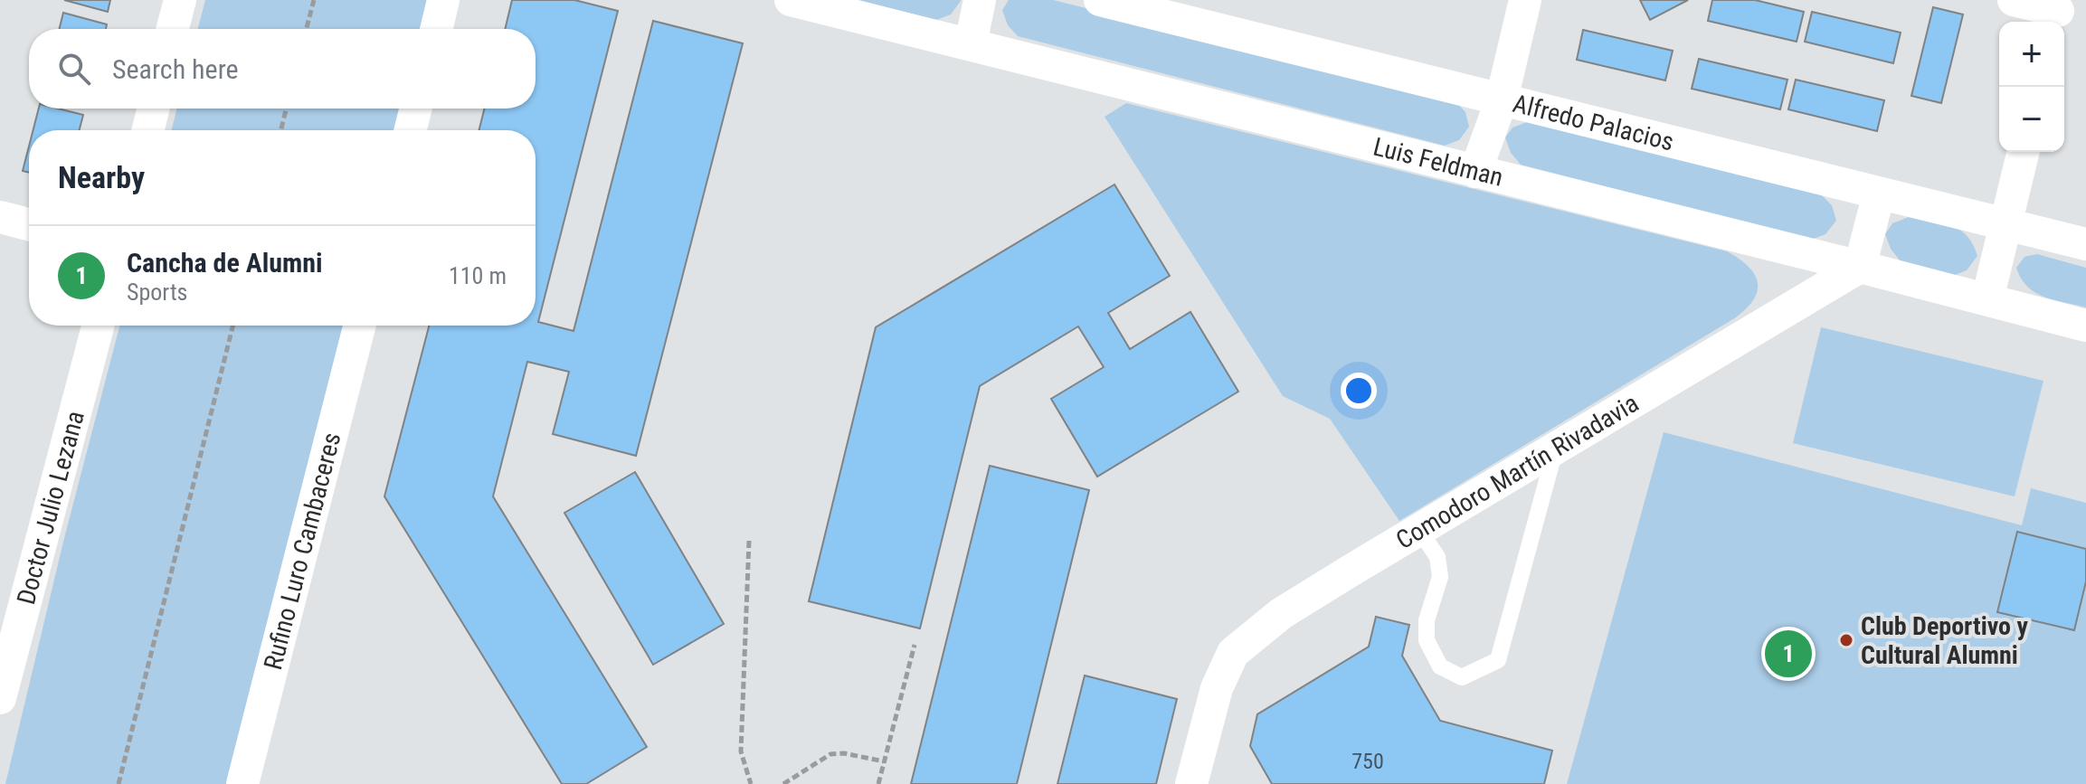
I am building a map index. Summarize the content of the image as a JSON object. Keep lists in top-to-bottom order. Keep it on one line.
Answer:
{"streets":{"street":["Alfredo Palacios","Luis Feldman","Comodoro Martín Rivadavia","Doctor Julio Lezana","Rufino Luro Cambaceres"]},"crossings":[["Luis Feldman","Comodoro Martín Rivadavia"]],"places":["Club Deportivo y Cultural Alumni"],"house_numbers":["750"],"page":{"map_buttons":["+","−"],"search":"Search here","heading":"Nearby","list":[{"mark":"1","name":"Cancha de Alumni","note":"Sports","value":"110 m"}],"pins":"1"}}
